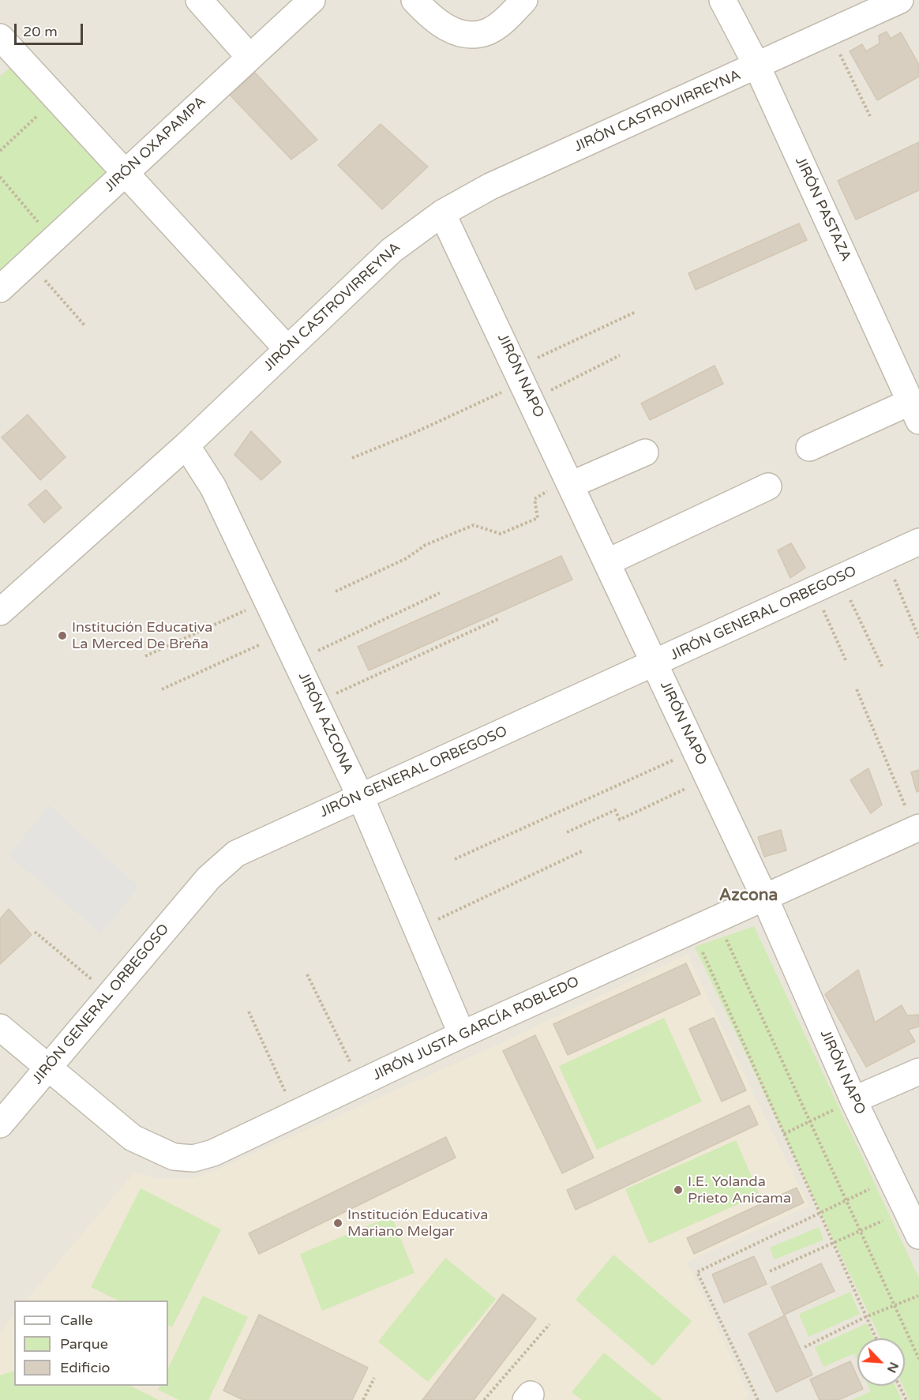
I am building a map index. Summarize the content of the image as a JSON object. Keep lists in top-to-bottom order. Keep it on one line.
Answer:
{"streets":{"street":["JIRÓN CASTROVIRREYNA","JIRÓN OXAPAMPA","JIRÓN PASTAZA","JIRÓN NAPO","JIRÓN GENERAL ORBEGOSO","JIRÓN AZCONA","JIRÓN JUSTA GARCÍA ROBLEDO"]},"crossings":[["JIRÓN CASTROVIRREYNA","JIRÓN PASTAZA"],["JIRÓN CASTROVIRREYNA","JIRÓN NAPO"],["JIRÓN CASTROVIRREYNA","JIRÓN AZCONA"],["JIRÓN NAPO","JIRÓN GENERAL ORBEGOSO"],["JIRÓN NAPO","JIRÓN JUSTA GARCÍA ROBLEDO"],["JIRÓN GENERAL ORBEGOSO","JIRÓN AZCONA"],["JIRÓN GENERAL ORBEGOSO","JIRÓN JUSTA GARCÍA ROBLEDO"],["JIRÓN AZCONA","JIRÓN JUSTA GARCÍA ROBLEDO"]],"districts":["Azcona"],"places":["Institución Educativa La Merced De Breña","I.E. Yolanda Prieto Anicama","Institución Educativa Mariano Melgar"],"legend":["Calle","Parque","Edificio"],"scale_bar":"20 m","north":"bottom right"}
